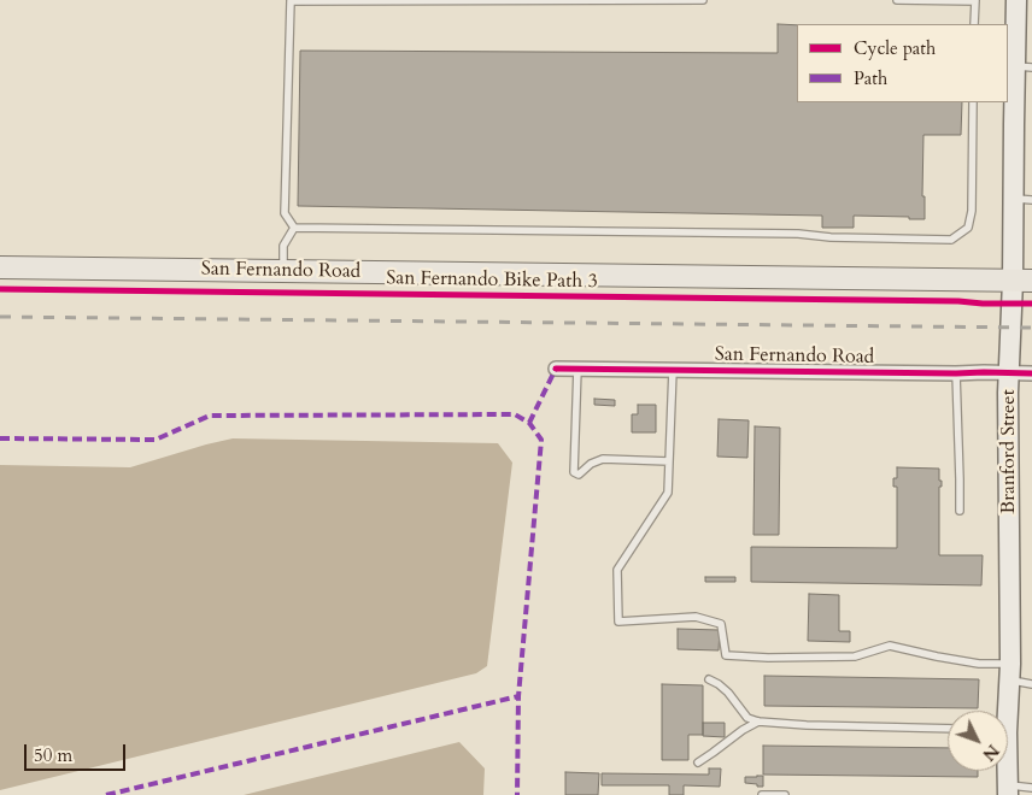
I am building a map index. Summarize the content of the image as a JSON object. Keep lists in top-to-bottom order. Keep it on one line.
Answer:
{"streets":{"main road":["San Fernando Road","Branford Street"],"cycle path":["San Fernando Bike Path 3"]},"crossings":[["San Fernando Road","Branford Street"]],"legend":["Cycle path","Path"],"scale_bar":"50 m","north":"bottom right"}
